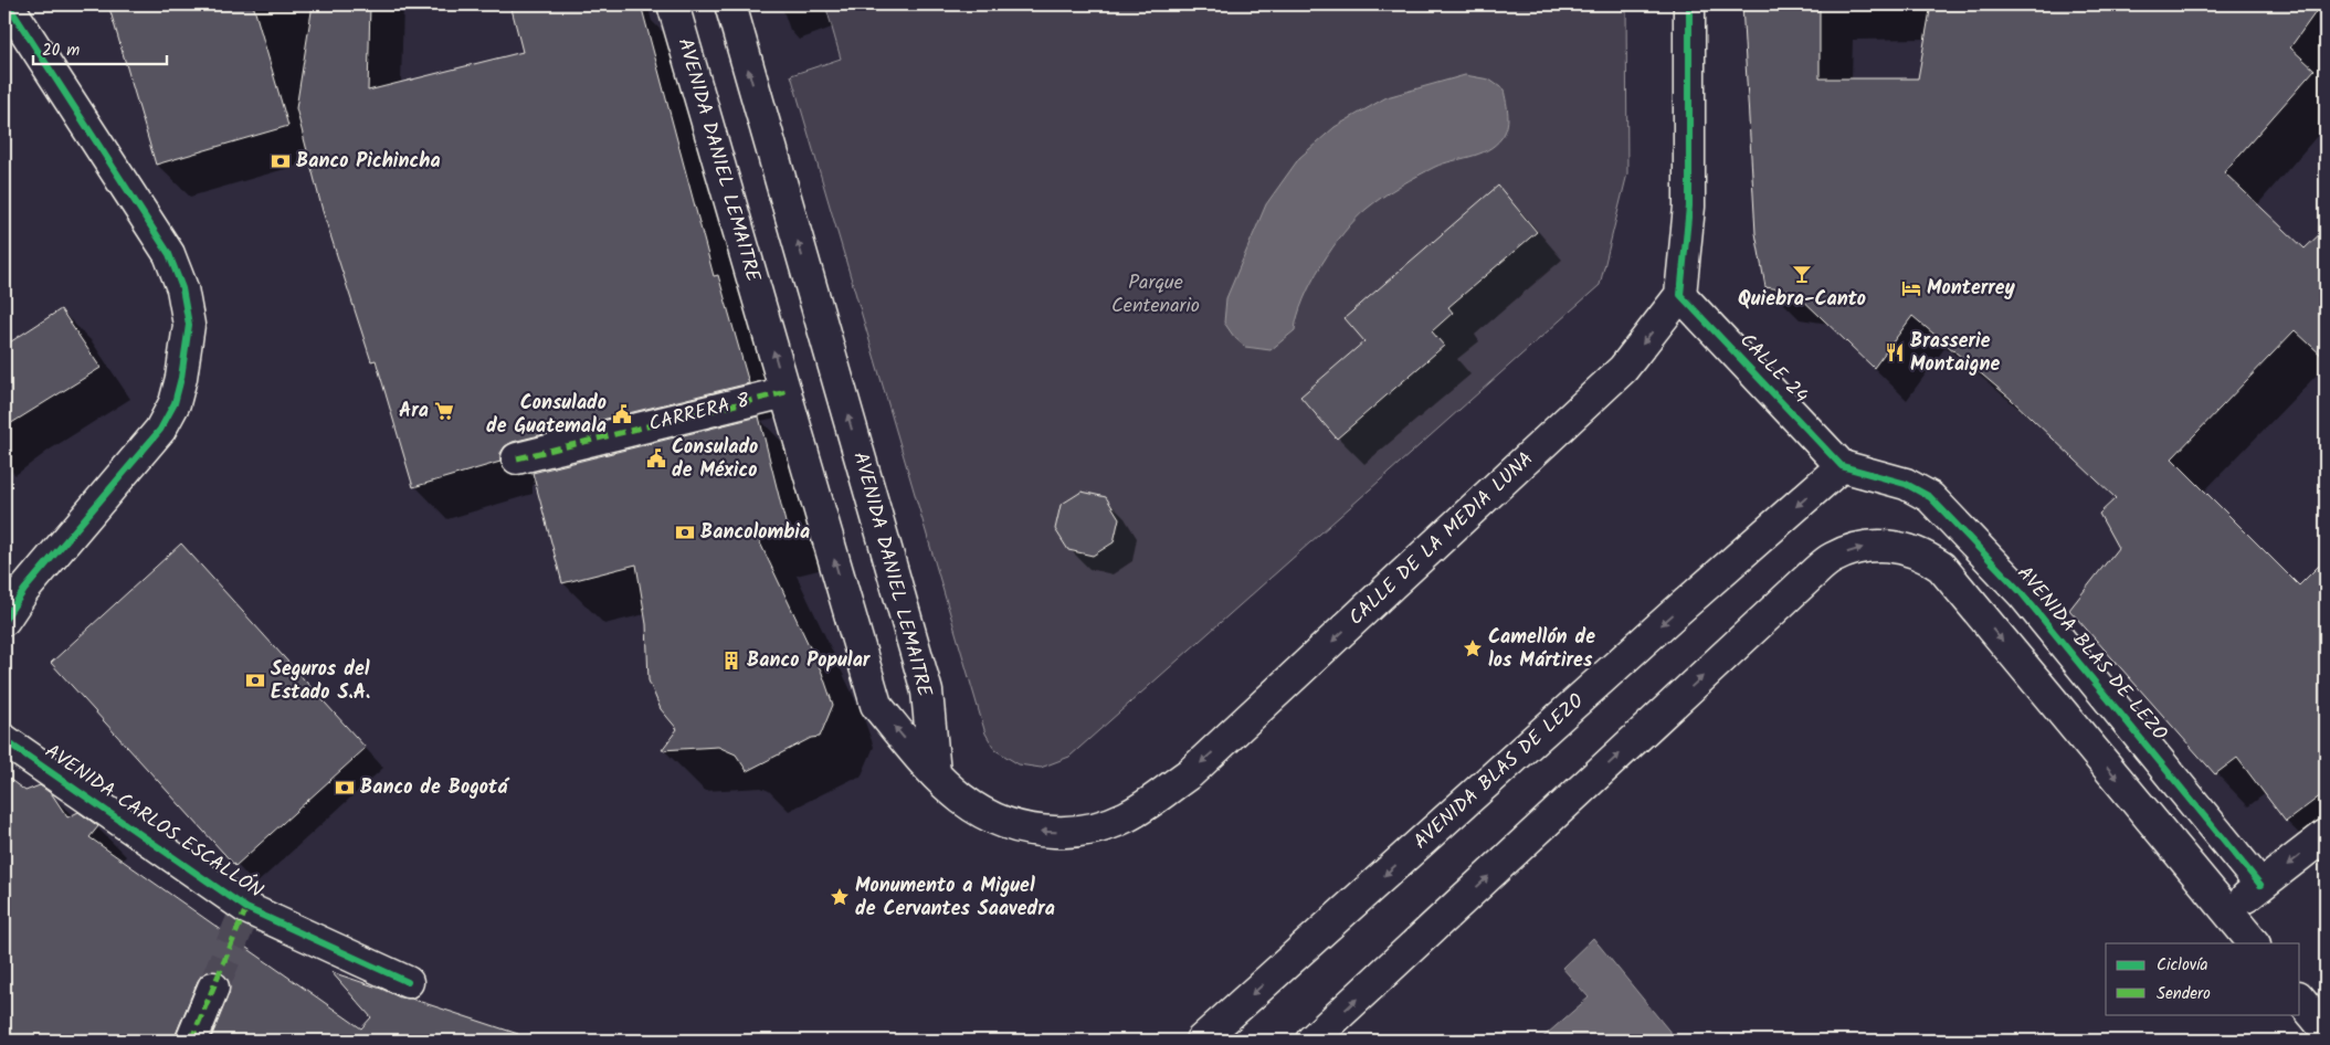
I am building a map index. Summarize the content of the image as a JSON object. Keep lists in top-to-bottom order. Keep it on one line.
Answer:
{"streets":{"main road":["AVENIDA DANIEL LEMAITRE","CALLE 24","CARRERA 8","CALLE DE LA MEDIA LUNA","AVENIDA BLAS DE LEZO","AVENIDA CARLOS ESCALLÓN"]},"crossings":[["AVENIDA DANIEL LEMAITRE","CARRERA 8"],["AVENIDA DANIEL LEMAITRE","CALLE DE LA MEDIA LUNA"],["CALLE 24","CALLE DE LA MEDIA LUNA"],["CALLE 24","AVENIDA BLAS DE LEZO"]],"one_way":["AVENIDA DANIEL LEMAITRE","CALLE DE LA MEDIA LUNA","AVENIDA BLAS DE LEZO"],"parks":["Parque Centenario"],"places":{"bank":["Banco Pichincha","Bancolombia","Seguros del Estado S.A.","Banco de Bogotá"],"bar":["Quiebra-Canto"],"hotel":["Monterrey"],"restaurant":["Brasserie Montaigne"],"supermarket":["Ara"],"public building":["Consulado de Guatemala","Consulado de México"],"place":["Camellón de los Mártires","Monumento a Miguel de Cervantes Saavedra"],"building":["Banco Popular"]},"legend":["Ciclovía","Sendero"],"scale_bar":"20 m"}
